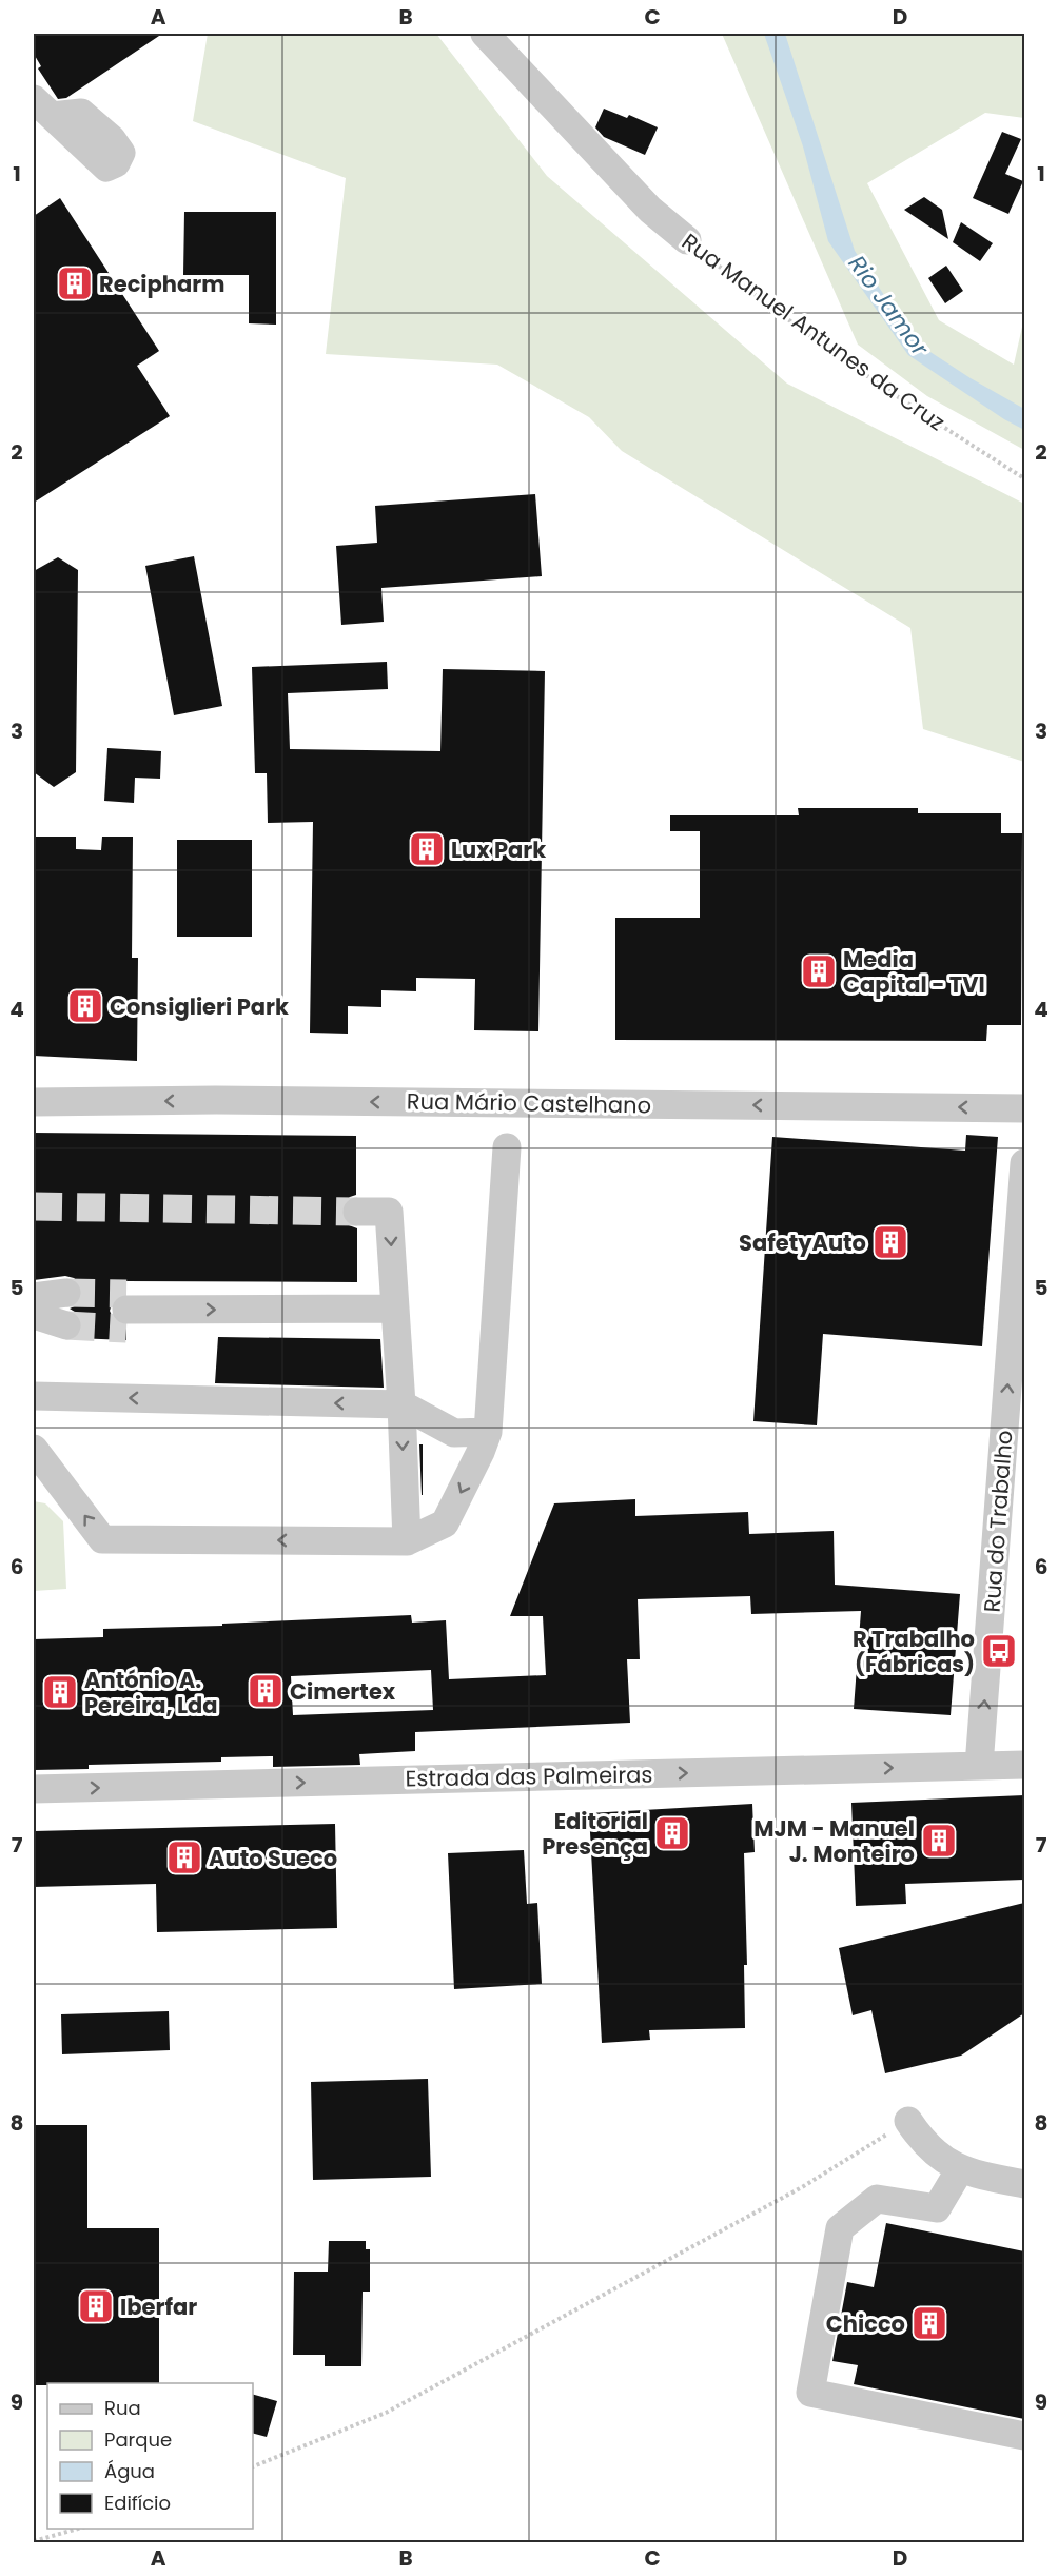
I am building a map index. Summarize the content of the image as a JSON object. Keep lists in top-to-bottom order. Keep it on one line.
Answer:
{"streets":{"street":["Rua Manuel Antunes da Cruz","Rua Mário Castelhano","Rua do Trabalho","Estrada das Palmeiras"]},"crossings":[["Rua do Trabalho","Estrada das Palmeiras"]],"one_way":["Rua do Trabalho","Estrada das Palmeiras"],"water":["Rio Jamor"],"places":{"building":["Recipharm","Lux Park","Media Capital - TVI","Consiglieri Park","SafetyAuto","Cimertex","António A. Pereira, Lda","Editorial Presença","MJM - Manuel J. Monteiro","Auto Sueco","Iberfar","Chicco"],"bus stop":["R Trabalho (Fábricas)"]},"legend":["Rua","Parque","Água","Edifício"],"grid":{"columns":["A","B","C","D"],"rows":["1","2","3","4","5","6","7","8","9"]}}
